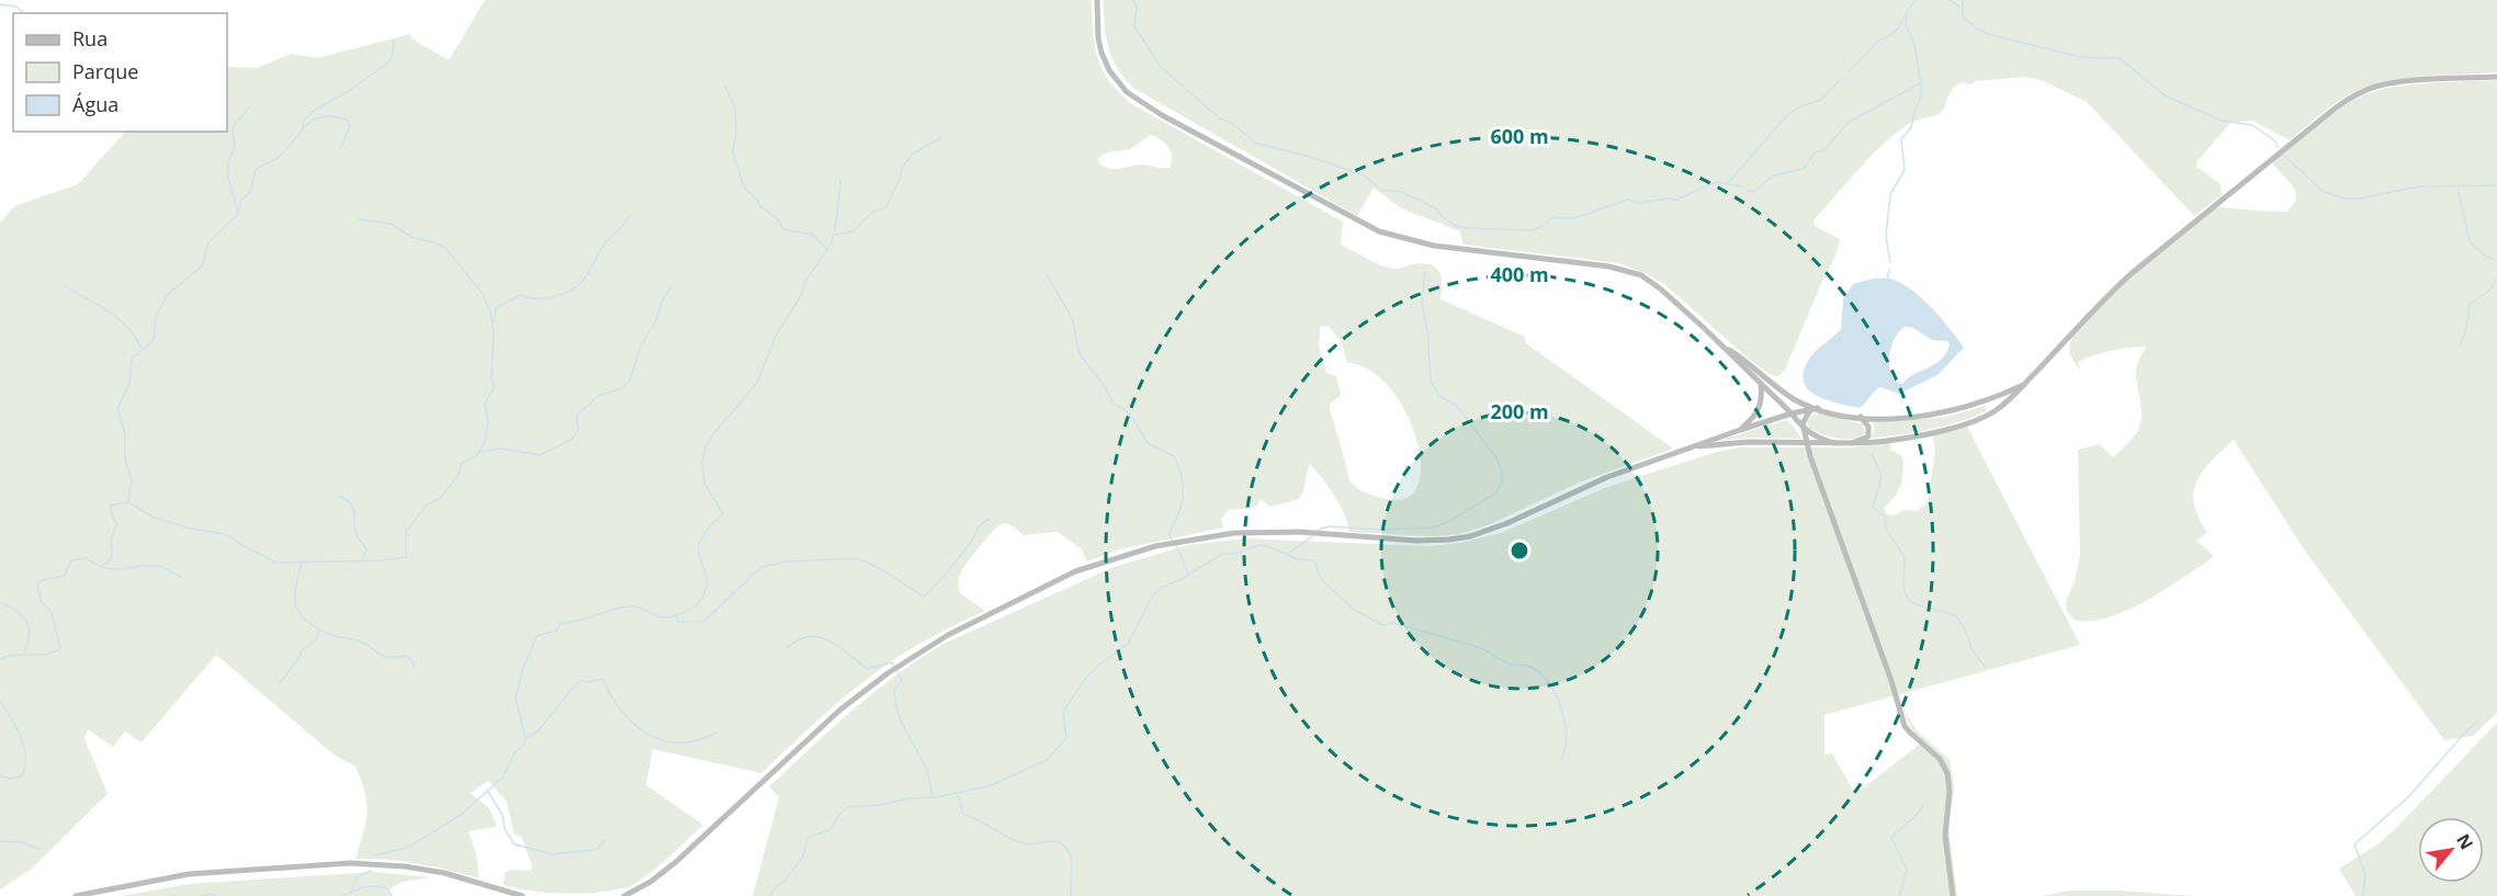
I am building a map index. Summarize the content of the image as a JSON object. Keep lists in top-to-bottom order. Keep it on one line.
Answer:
{"legend":["Rua","Parque","Água"],"north":"top right","rings":["600 m","400 m","200 m"]}
